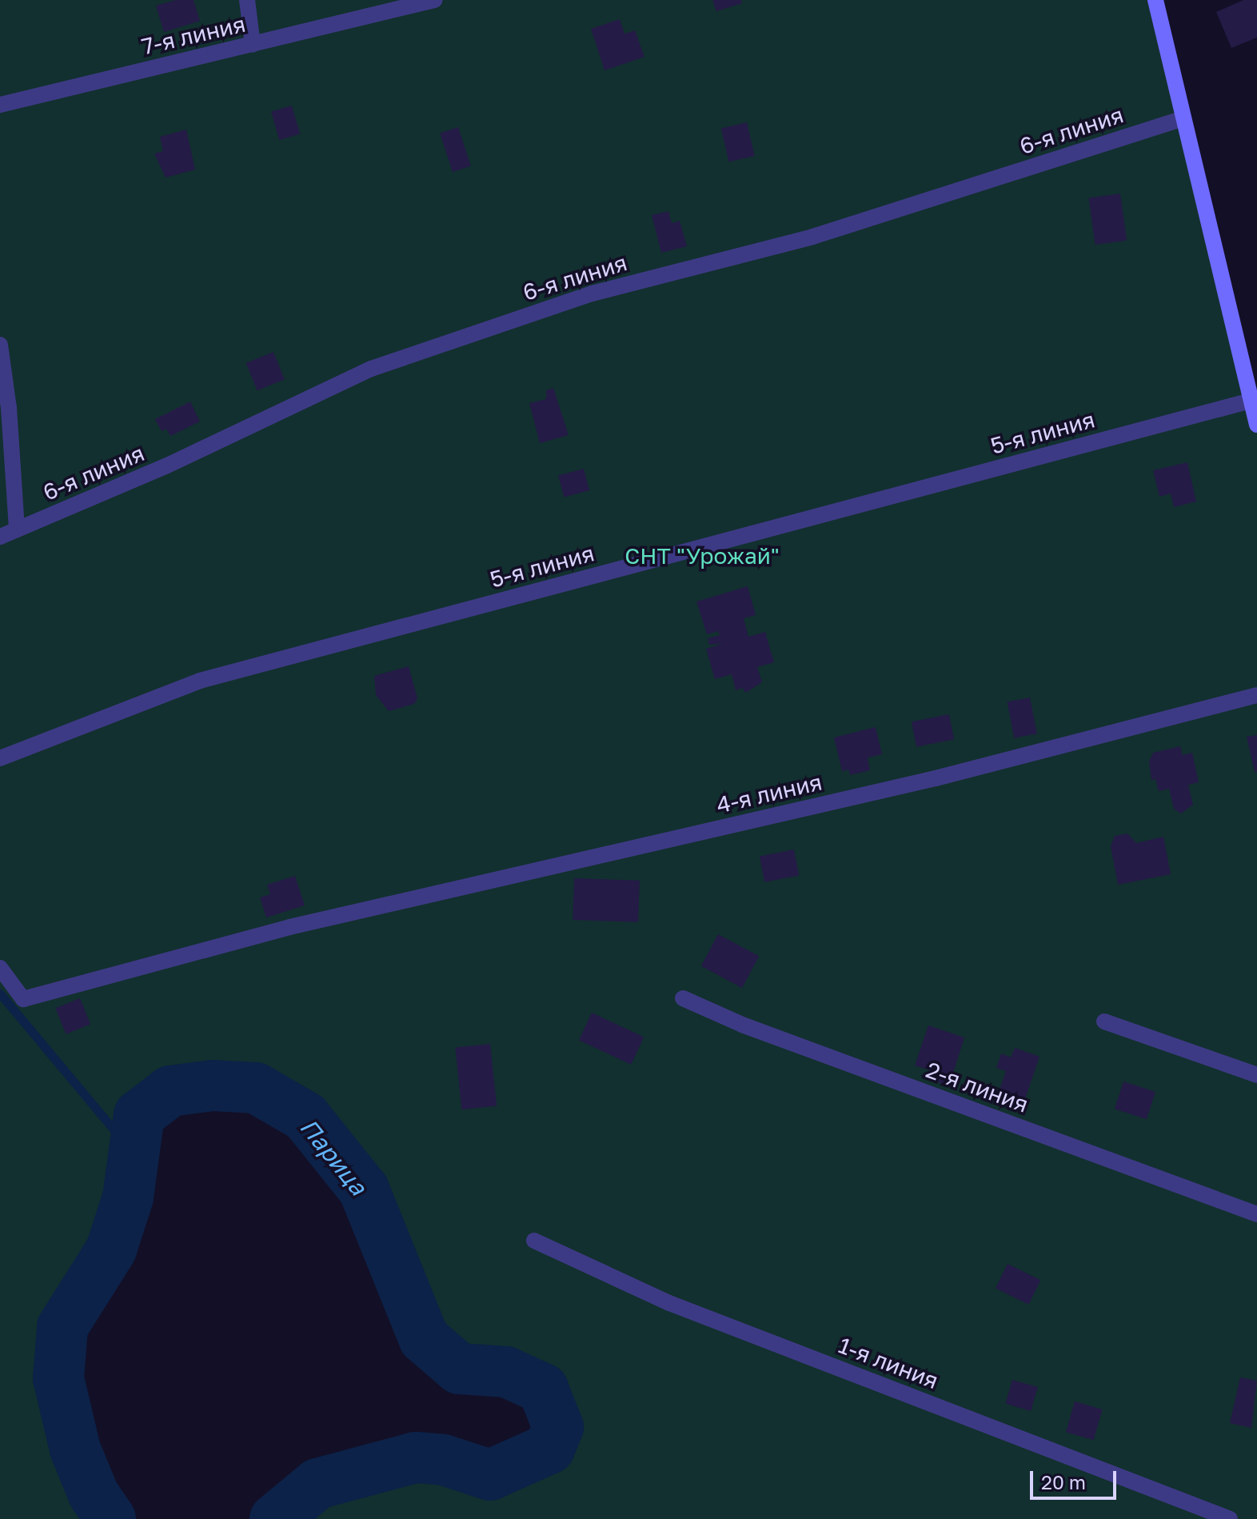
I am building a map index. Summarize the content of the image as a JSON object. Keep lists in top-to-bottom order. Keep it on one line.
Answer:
{"streets":{"street":["7-я линия","6-я линия","5-я линия","4-я линия","2-я линия","1-я линия"]},"water":["Парица"],"parks":["СНТ \"Урожай\""],"scale_bar":"20 m"}
